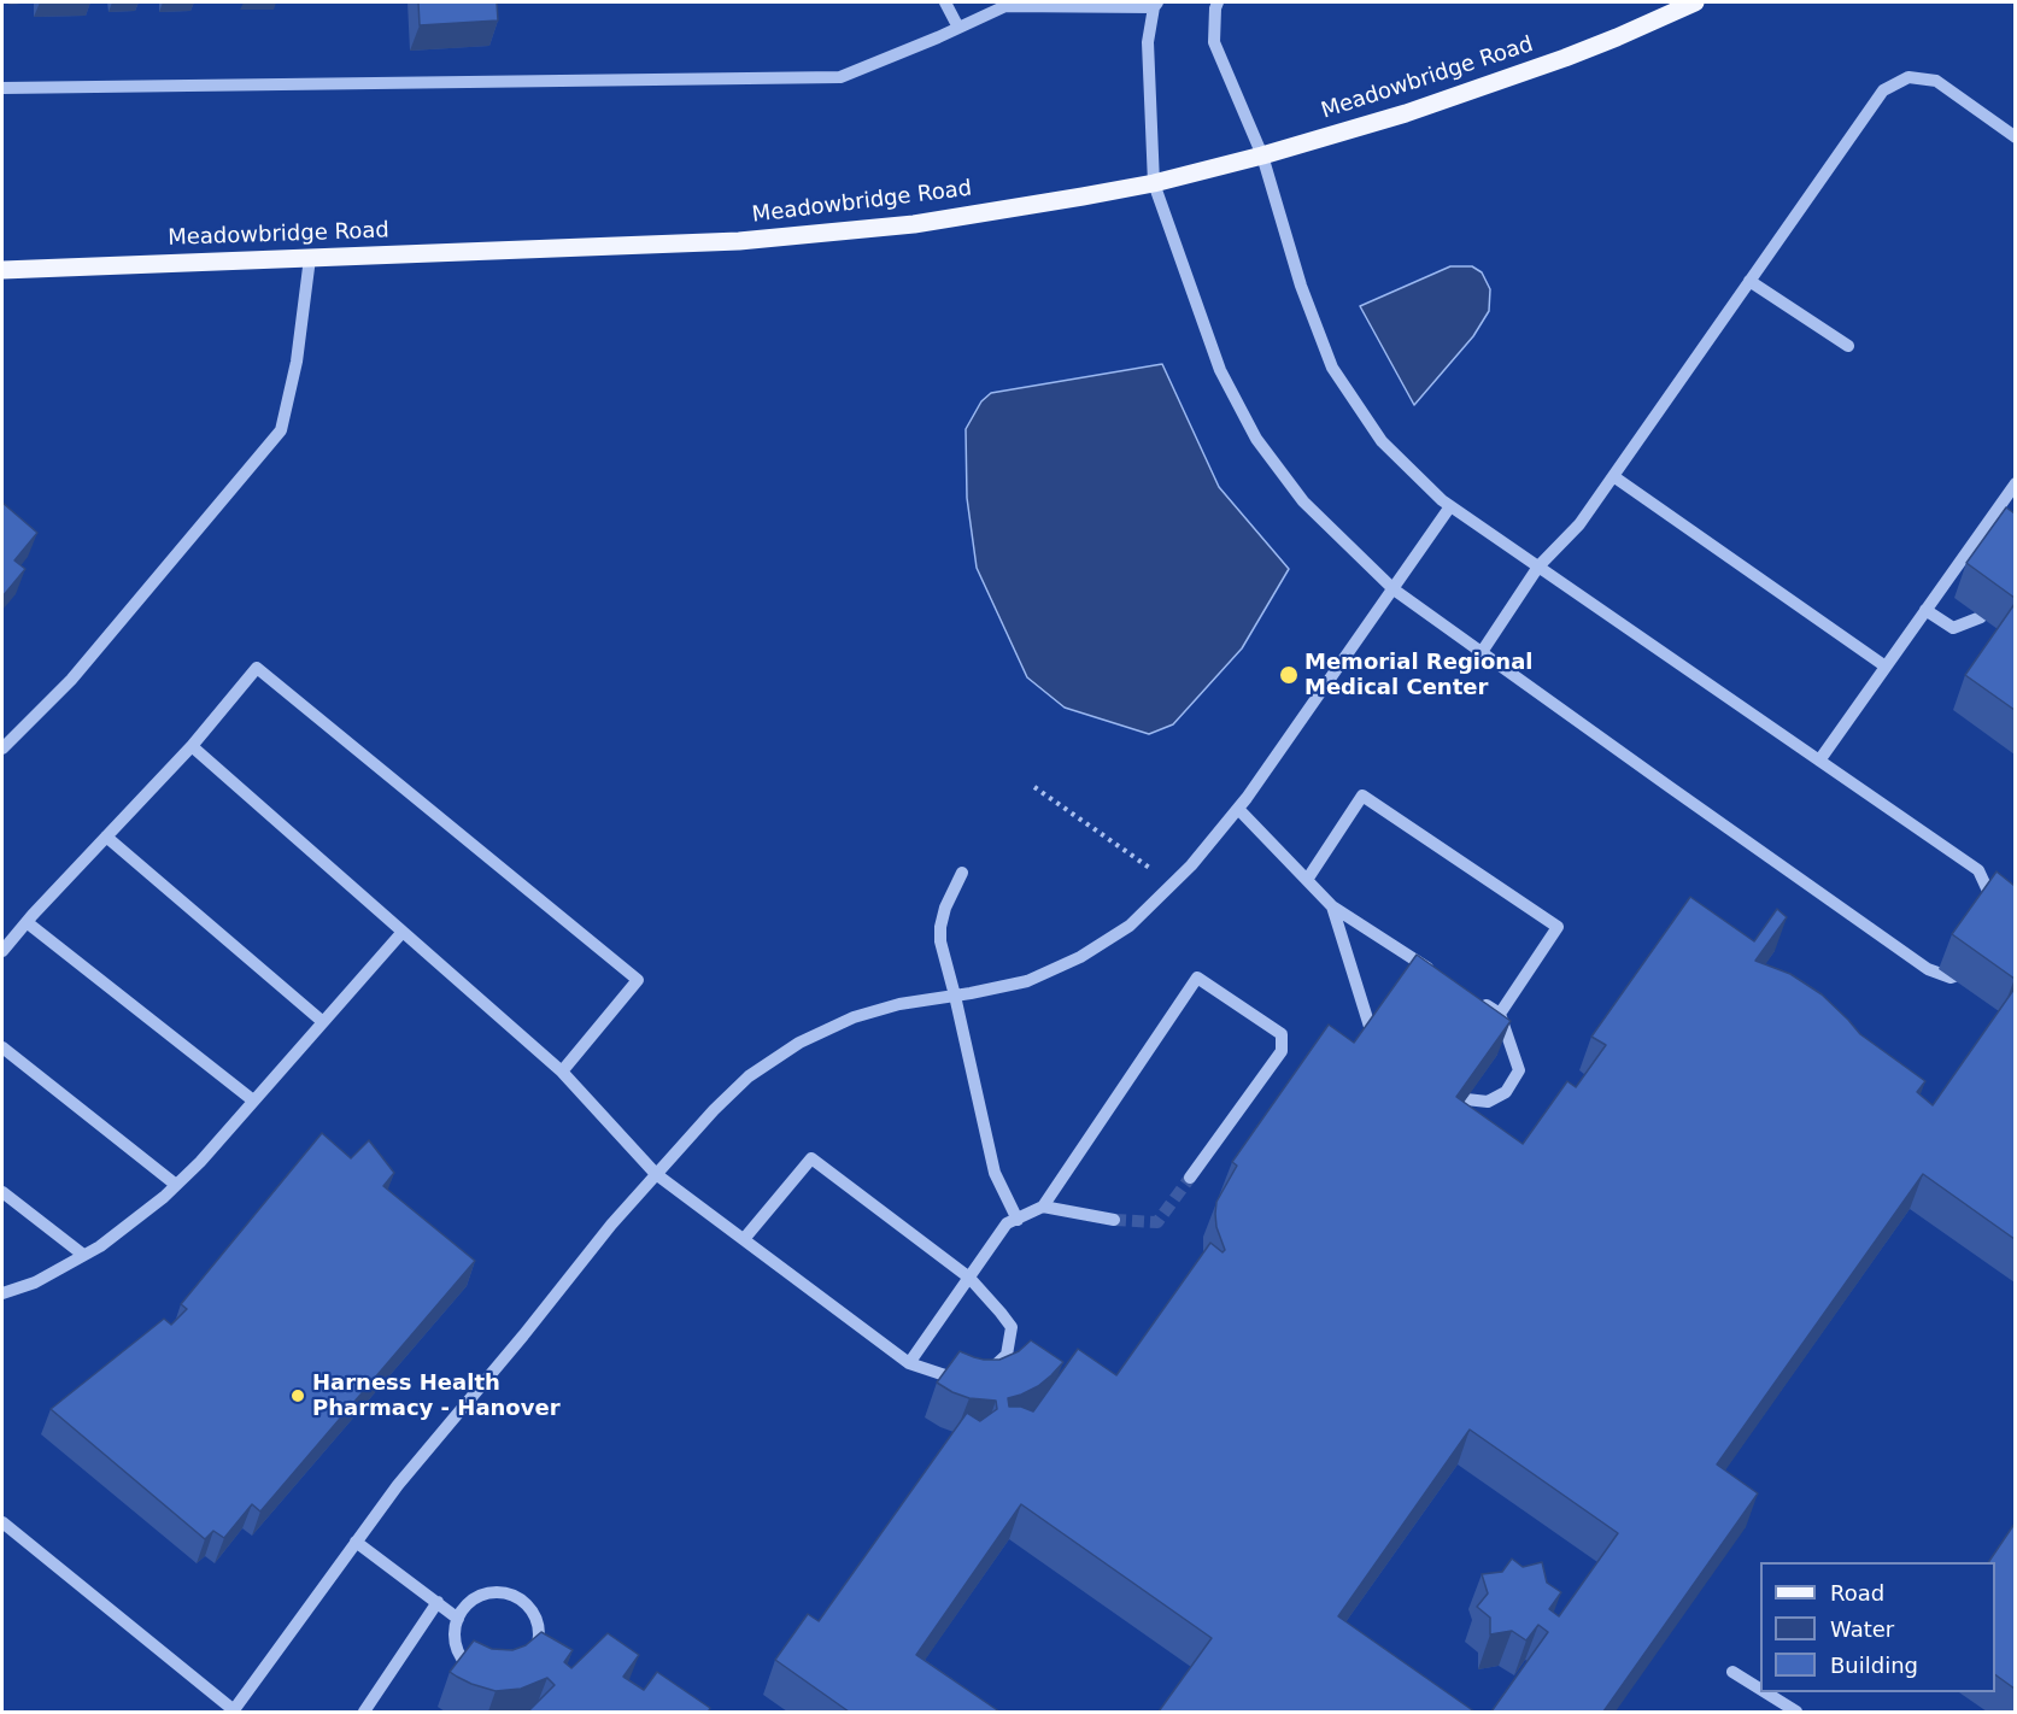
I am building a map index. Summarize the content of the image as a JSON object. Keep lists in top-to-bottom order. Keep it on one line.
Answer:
{"streets":{"main road":["Meadowbridge Road"]},"places":["Memorial Regional Medical Center","Harness Health Pharmacy - Hanover"],"legend":["Road","Water","Building"]}
